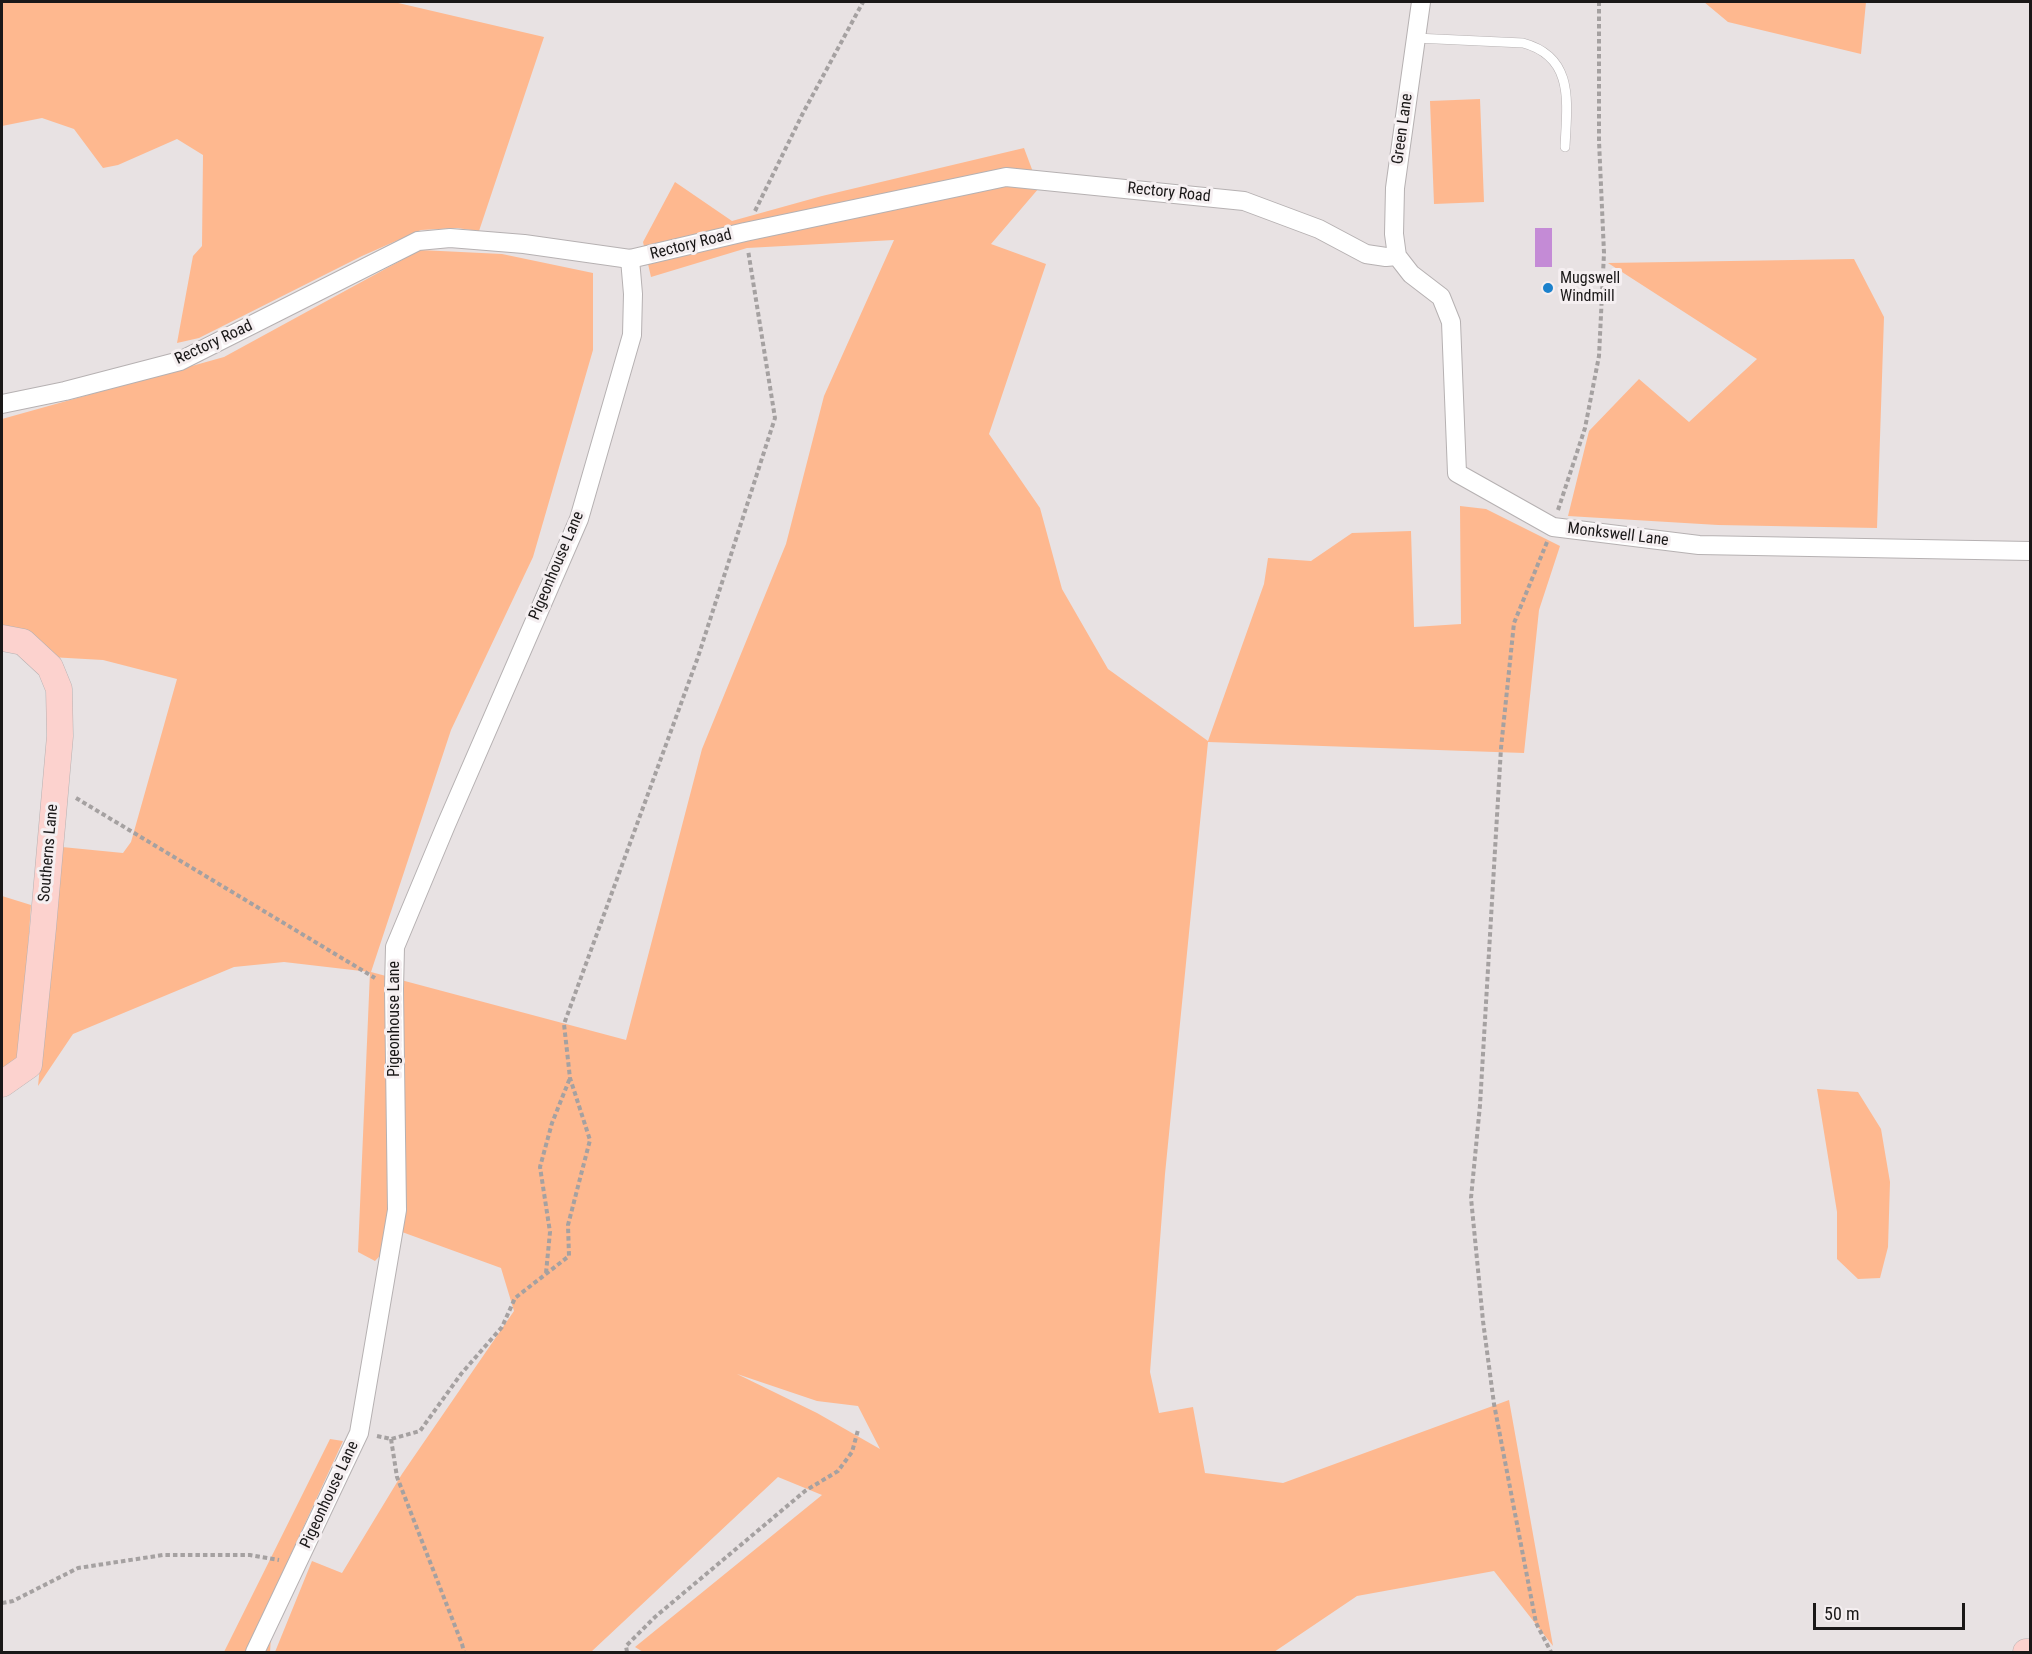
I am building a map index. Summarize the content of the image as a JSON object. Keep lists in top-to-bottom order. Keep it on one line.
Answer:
{"streets":{"street":["Green Lane","Rectory Road","Monkswell Lane","Pigeonhouse Lane","Southerns Lane"]},"crossings":[["Green Lane","Rectory Road"],["Green Lane","Monkswell Lane"],["Rectory Road","Monkswell Lane"],["Rectory Road","Pigeonhouse Lane"]],"places":["Mugswell Windmill"],"scale_bar":"50 m"}
